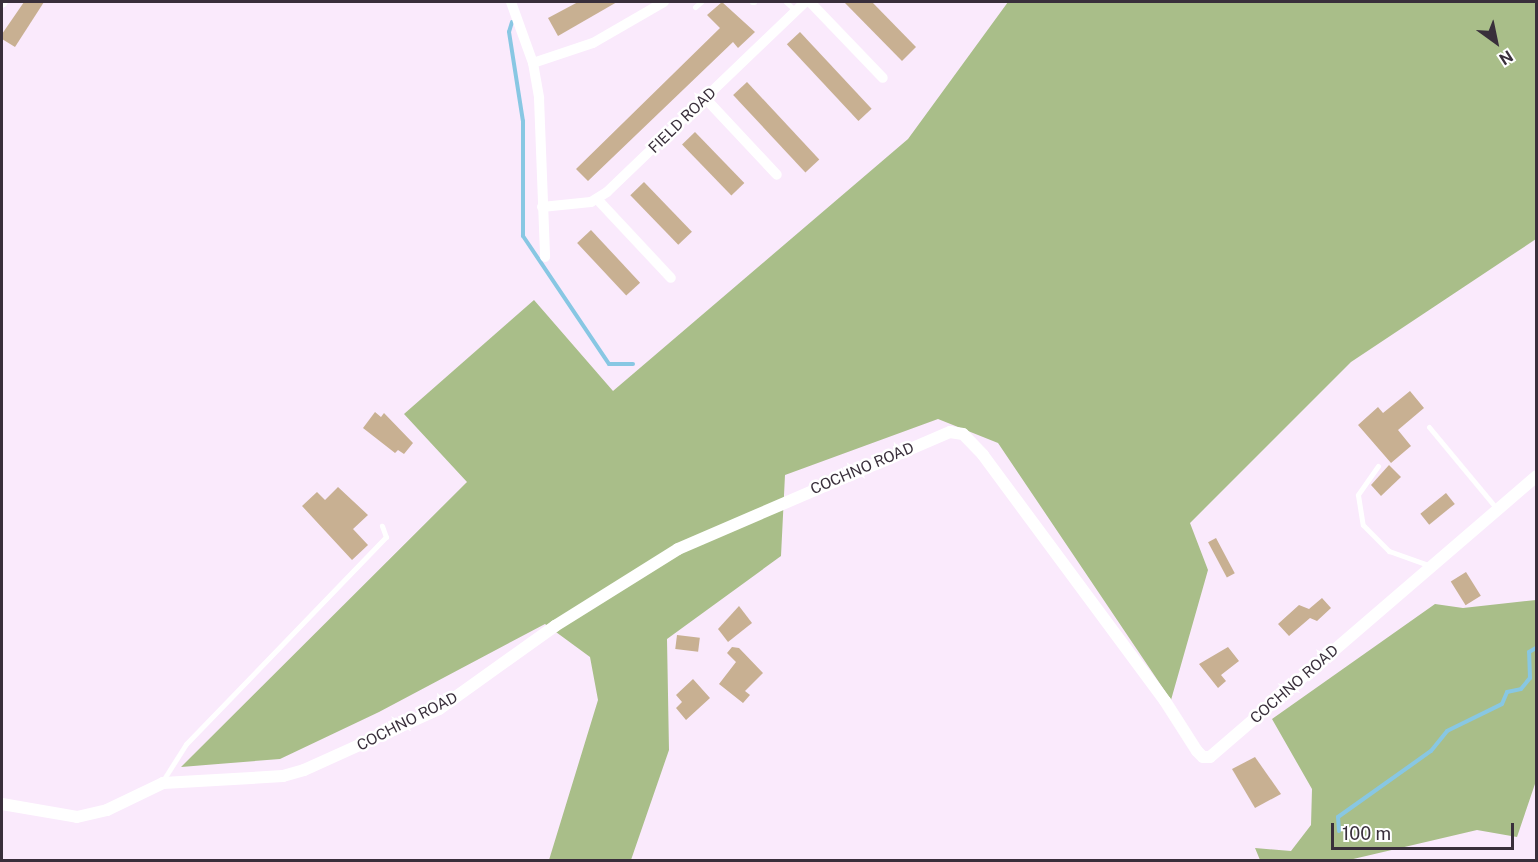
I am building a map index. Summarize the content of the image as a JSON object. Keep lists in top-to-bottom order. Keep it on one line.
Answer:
{"streets":{"street":["FIELD ROAD","COCHNO ROAD"]},"scale_bar":"100 m","north":"bottom right"}
